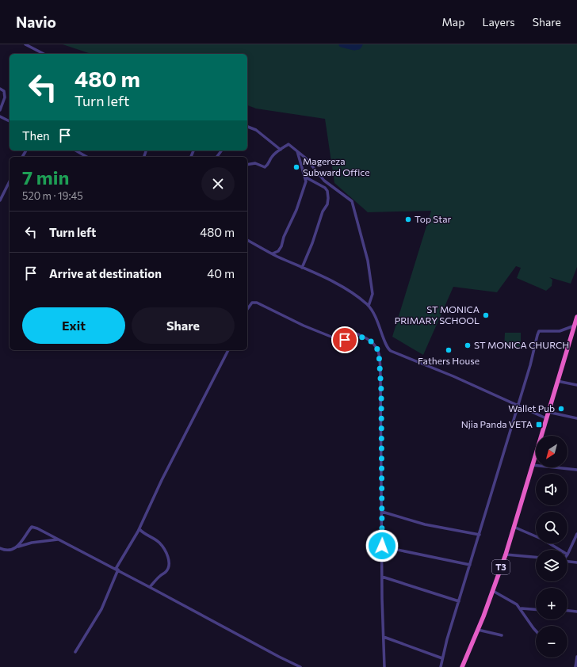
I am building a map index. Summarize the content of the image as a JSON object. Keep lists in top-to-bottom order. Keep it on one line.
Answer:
{"streets":{"highway":["T3"]},"places":{"other":["Magereza Subward Office","Top Star","ST MONICA PRIMARY SCHOOL","ST MONICA CHURCH","Fathers House","Wallet Pub"],"transit":["Njia Panda VETA"]},"north":"bottom left","page":{"header":"Navio","nav":["Map","Layers","Share"],"turn":["480 m","Turn left"],"then":"Then","heading":["7 min","520 m · 19:45"],"list":[{"name":"Turn left","value":"480 m"},{"name":"Arrive at destination","value":"40 m"}],"buttons":["Exit","Share"],"map_buttons":["+","−"]}}
